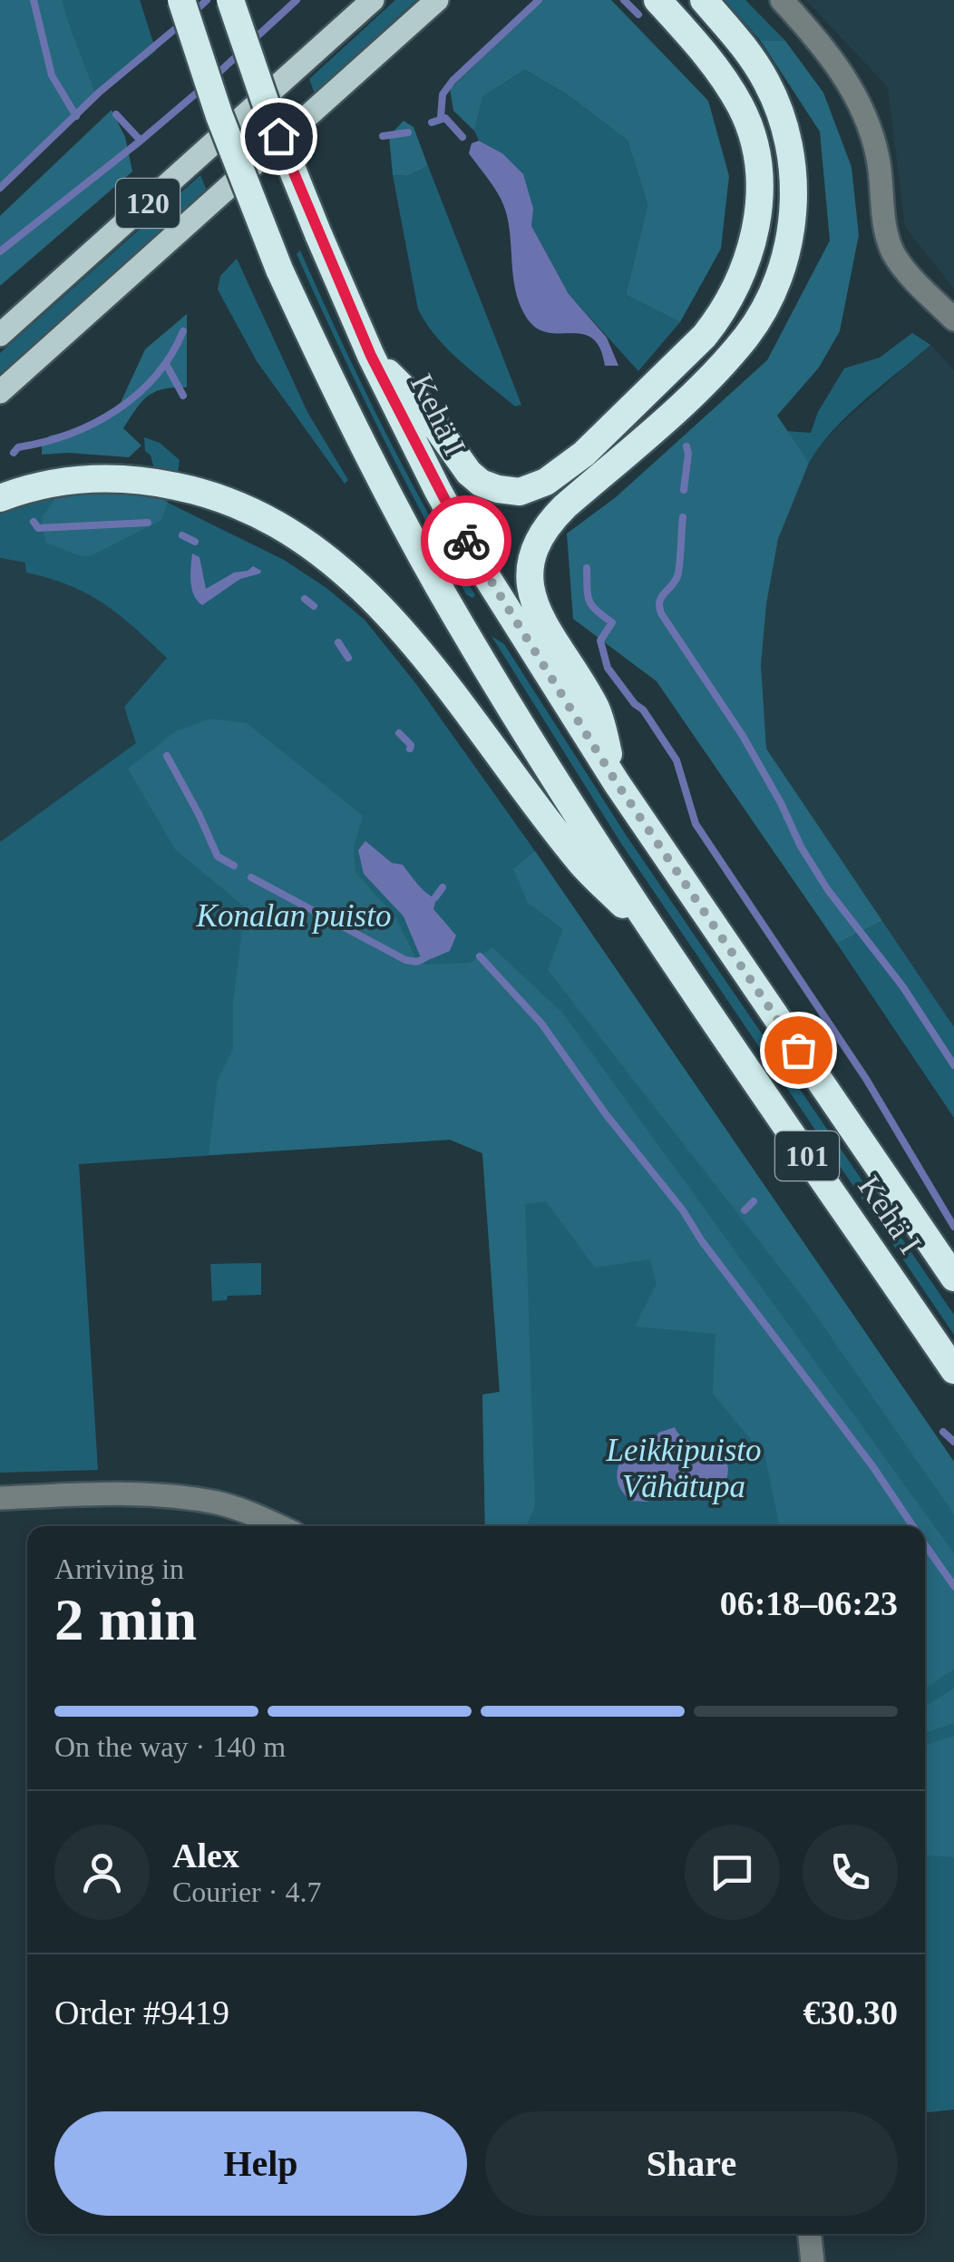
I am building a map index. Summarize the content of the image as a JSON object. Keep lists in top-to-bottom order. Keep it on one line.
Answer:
{"streets":{"highway":["Kehä I","101"],"main road":["120"]},"parks":["Konalan puisto","Leikkipuisto Vähätupa"],"page":{"heading":["2 min","Arriving in","06:18–06:23"],"panel":["Alex","Courier · 4.7","Order #9419","€30.30"],"bar":"On the way · 140 m","buttons":["Help","Share"]}}
